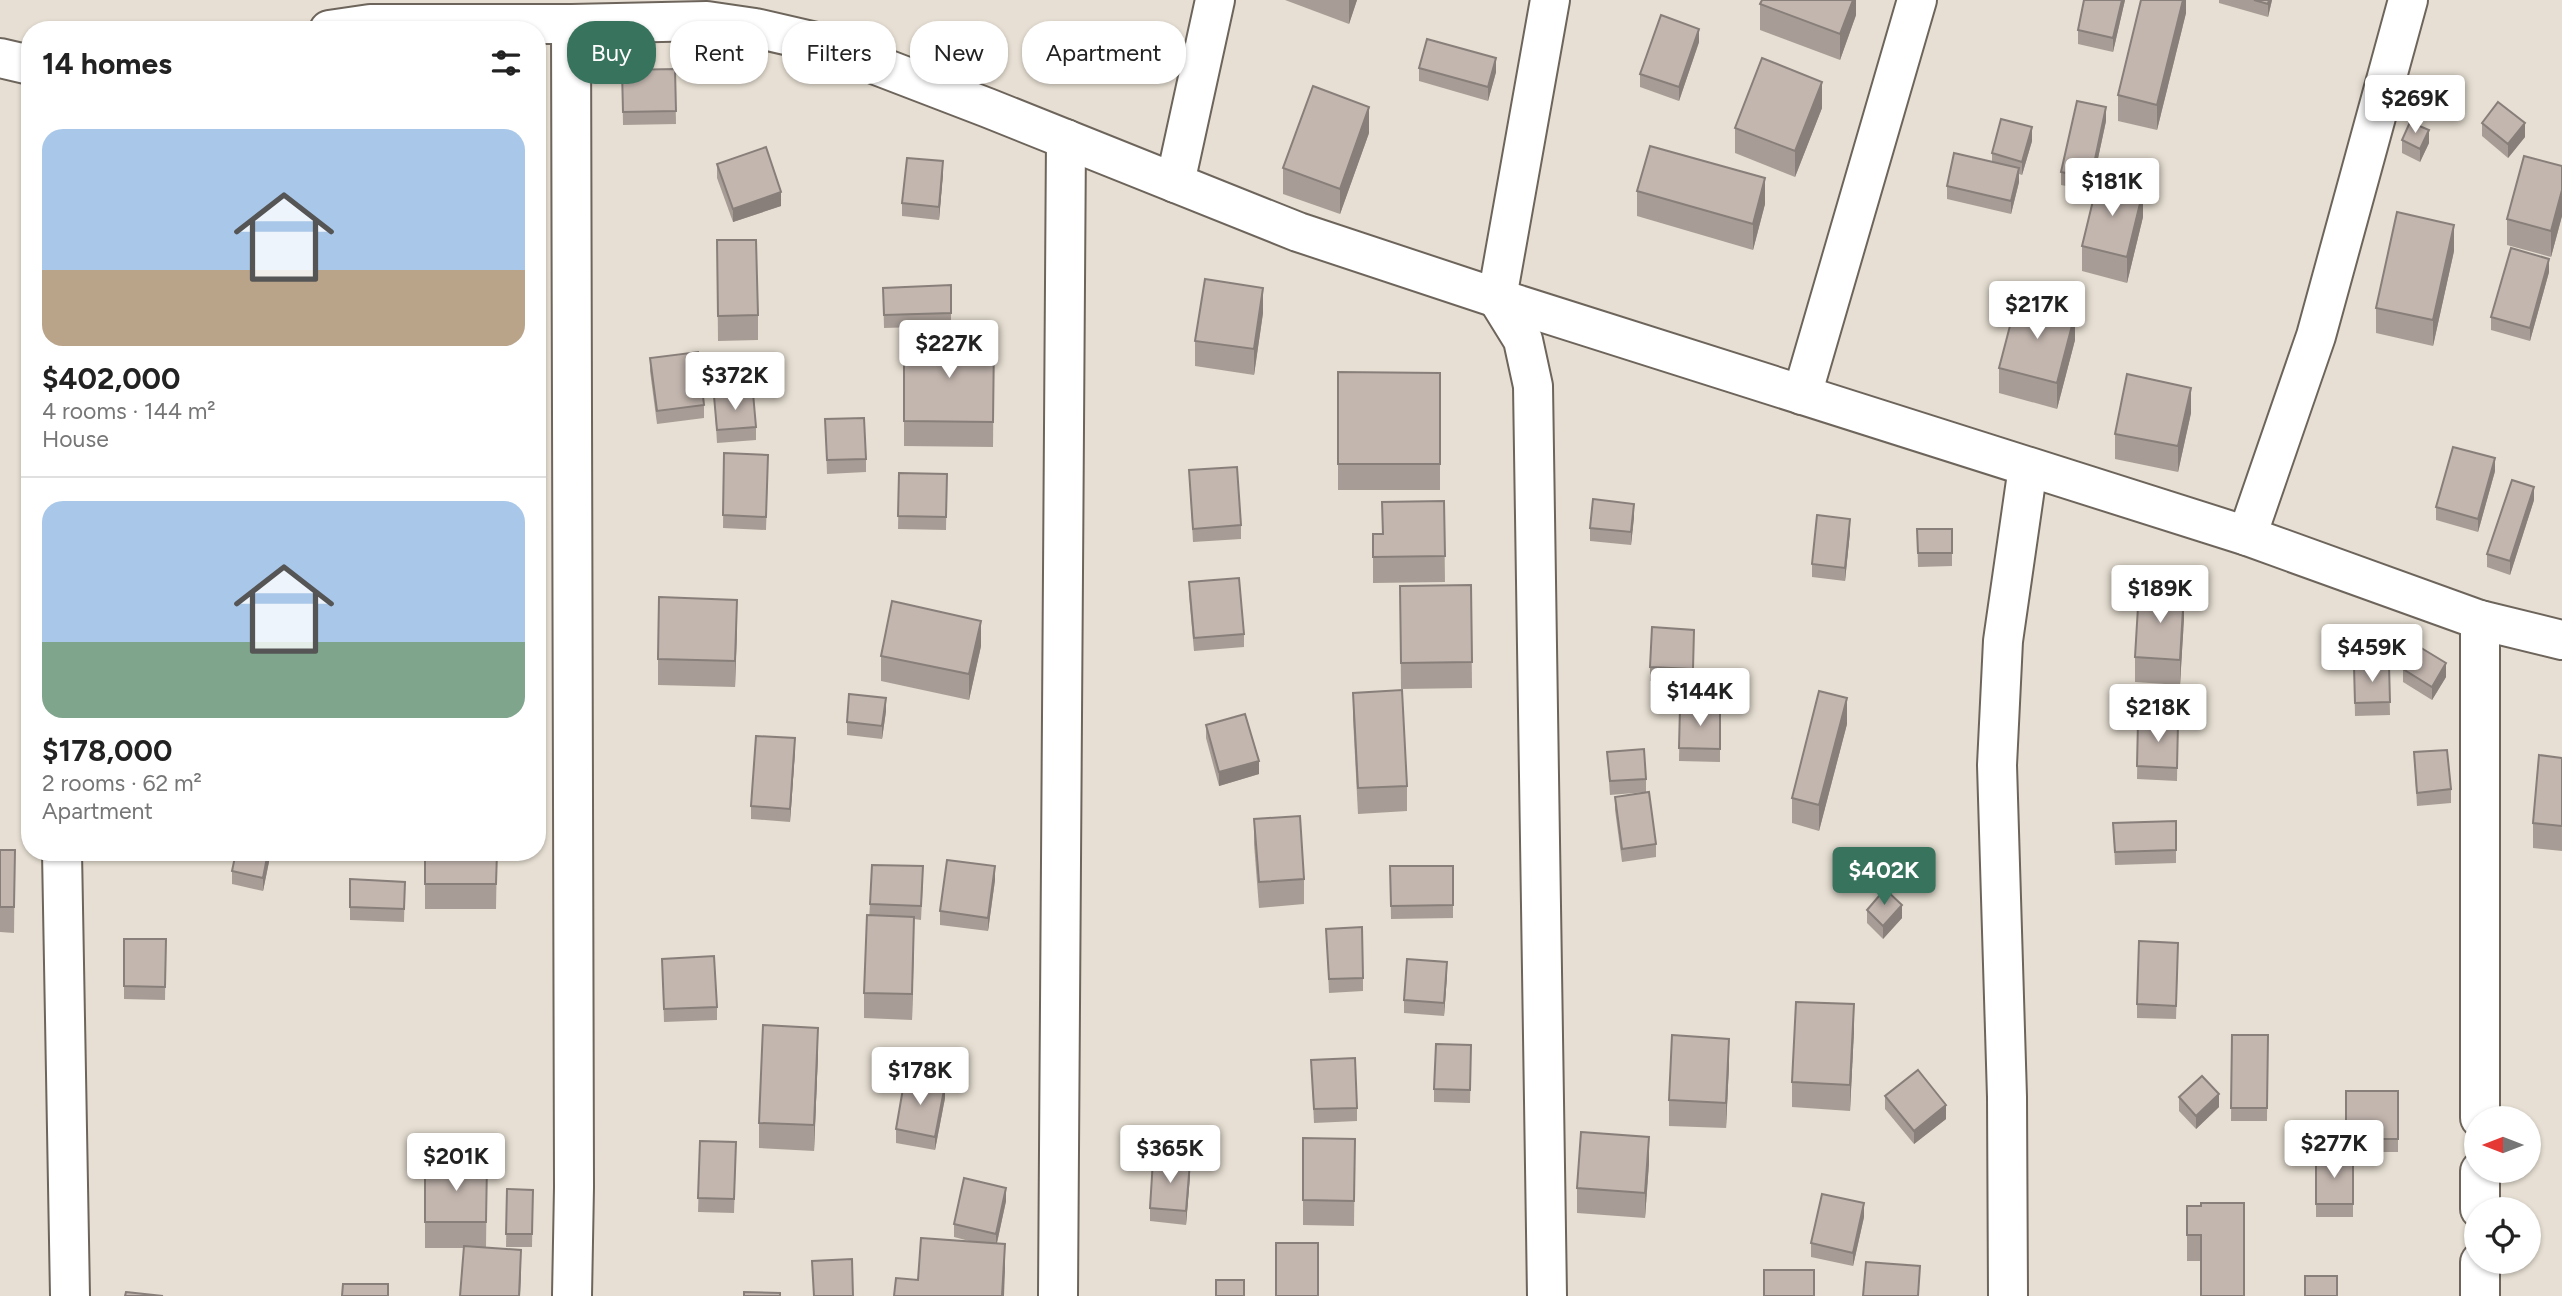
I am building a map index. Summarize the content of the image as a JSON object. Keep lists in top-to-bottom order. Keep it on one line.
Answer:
{"north":"left","page":{"chip":["Buy","Rent","Filters","New","Apartment"],"heading":"14 homes","price":["$269K","$181K","$217K","$227K","$372K","$189K","$459K","$144K","$218K","$402K","$178K","$277K","$365K","$201K"],"list":[{"name":"$402,000","note":"4 rooms · 144 m² · House"},{"name":"$178,000","note":"2 rooms · 62 m² · Apartment"}]}}
